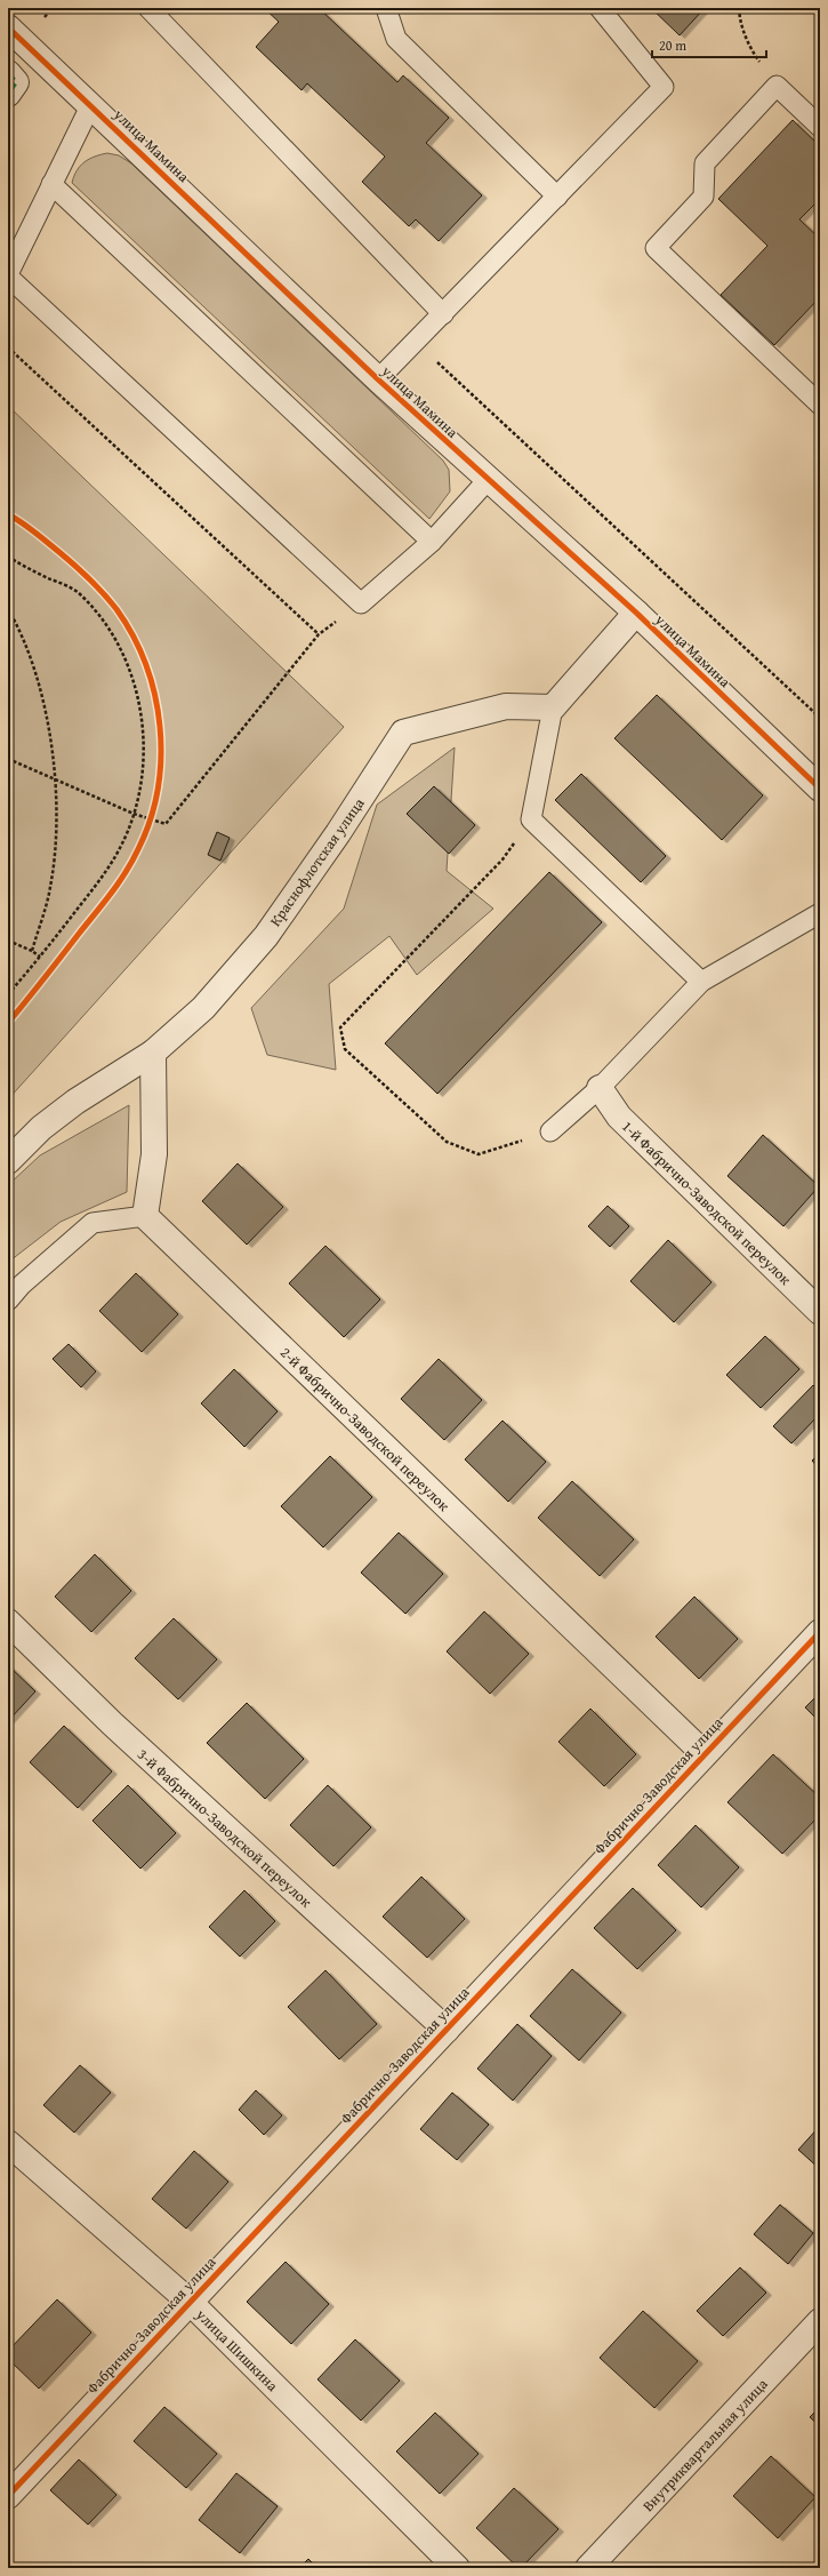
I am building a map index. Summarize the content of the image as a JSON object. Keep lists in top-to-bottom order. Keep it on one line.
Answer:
{"streets":{"street":["улица Мамина","Краснофлотская улица","1-й Фабрично-Заводской переулок","2-й Фабрично-Заводской переулок","Фабрично-Заводская улица","3-й Фабрично-Заводской переулок","улица Шишкина","Внутриквартальная улица"]},"crossings":[["2-й Фабрично-Заводской переулок","Фабрично-Заводская улица"],["Фабрично-Заводская улица","3-й Фабрично-Заводской переулок"],["Фабрично-Заводская улица","улица Шишкина"]],"scale_bar":"20 m"}
